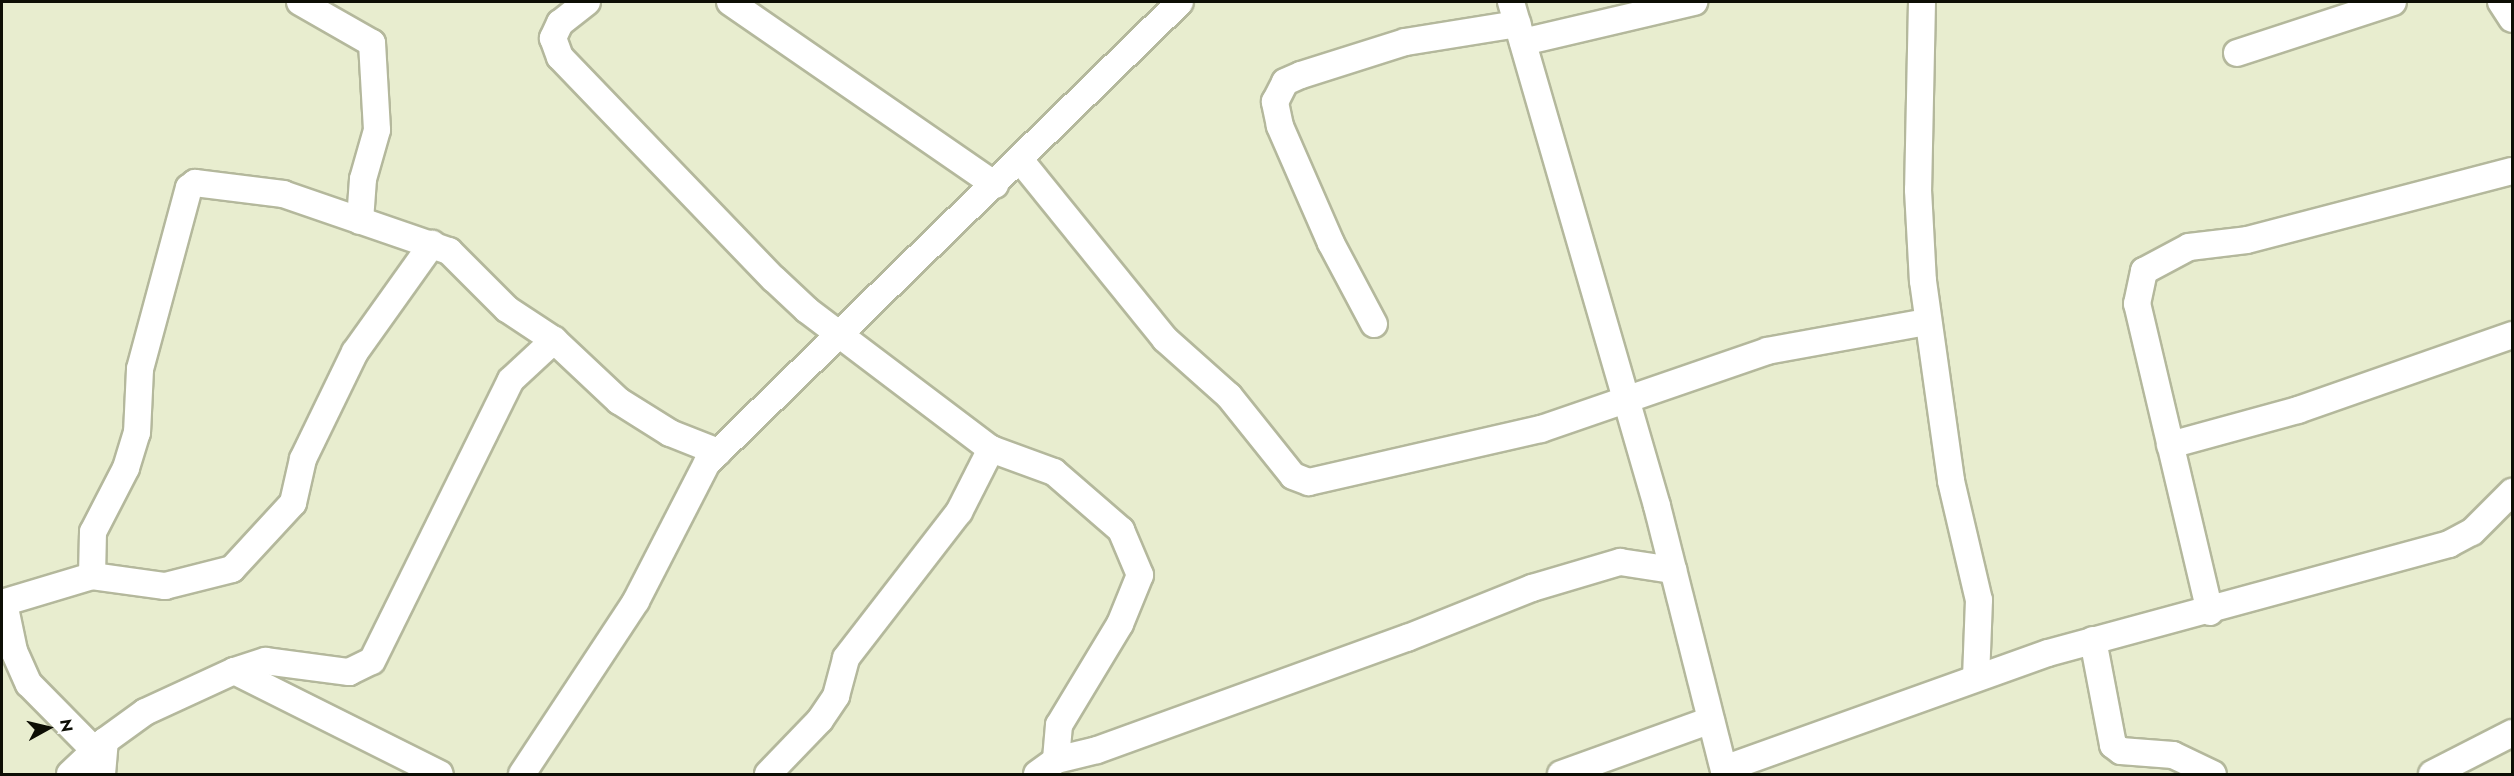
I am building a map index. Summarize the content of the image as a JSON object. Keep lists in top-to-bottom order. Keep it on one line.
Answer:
{"north":"right"}
